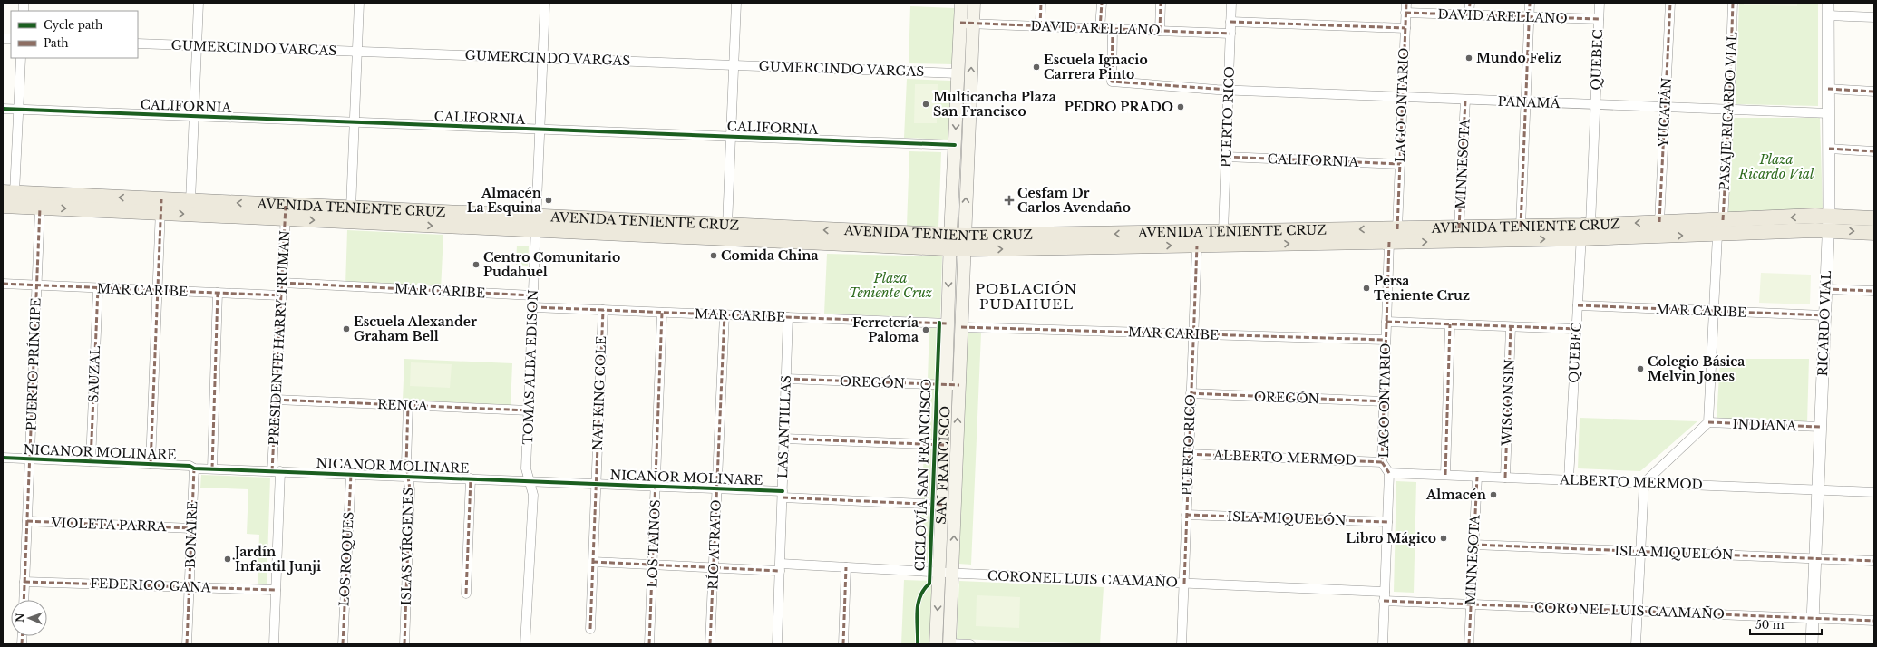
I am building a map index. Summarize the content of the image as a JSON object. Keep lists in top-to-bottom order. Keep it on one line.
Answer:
{"streets":{"main road":["AVENIDA TENIENTE CRUZ","SAN FRANCISCO"],"street":["DAVID ARELLANO","GUMERCINDO VARGAS","QUEBEC","PANAMÁ","LAGO ONTARIO","CALIFORNIA","PASAJE RICARDO VIAL","YUCATÁN","PUERTO RICO","MINNESOTA","MAR CARIBE","RICARDO VIAL","PRESIDENTE HARRY TRUMAN","PUERTO PRÍNCIPE","TOMAS ALBA EDISON","SAUZAL","OREGÓN","NAT KING COLE","WISCONSIN","RENCA","INDIANA","LAS ANTILLAS","NICANOR MOLINARE","ALBERTO MERMOD","ISLA MIQUELÓN","VIOLETA PARRA","BONAIRE","LOS TAÍNOS","RÍO ATRATO","ISLAS VÍRGENES","LOS ROQUES","CORONEL LUIS CAAMAÑO","FEDERICO GANA"],"cycle path":["CICLOVÍA SAN FRANCISCO"]},"crossings":[["DAVID ARELLANO","QUEBEC"],["DAVID ARELLANO","PANAMÁ"],["DAVID ARELLANO","LAGO ONTARIO"],["DAVID ARELLANO","PUERTO RICO"],["DAVID ARELLANO","SAN FRANCISCO"],["GUMERCINDO VARGAS","TOMAS ALBA EDISON"],["GUMERCINDO VARGAS","SAN FRANCISCO"],["QUEBEC","PANAMÁ"],["QUEBEC","AVENIDA TENIENTE CRUZ"],["QUEBEC","MAR CARIBE"],["QUEBEC","ALBERTO MERMOD"],["PANAMÁ","LAGO ONTARIO"],["PANAMÁ","PASAJE RICARDO VIAL"],["PANAMÁ","YUCATÁN"],["PANAMÁ","PUERTO RICO"],["PANAMÁ","MINNESOTA"],["PANAMÁ","RICARDO VIAL"],["LAGO ONTARIO","CALIFORNIA"],["LAGO ONTARIO","AVENIDA TENIENTE CRUZ"],["LAGO ONTARIO","MAR CARIBE"],["LAGO ONTARIO","OREGÓN"],["LAGO ONTARIO","ALBERTO MERMOD"],["LAGO ONTARIO","ISLA MIQUELÓN"],["LAGO ONTARIO","CORONEL LUIS CAAMAÑO"],["CALIFORNIA","PUERTO RICO"],["CALIFORNIA","TOMAS ALBA EDISON"],["CALIFORNIA","SAN FRANCISCO"],["PASAJE RICARDO VIAL","AVENIDA TENIENTE CRUZ"],["YUCATÁN","AVENIDA TENIENTE CRUZ"],["PUERTO RICO","AVENIDA TENIENTE CRUZ"],["PUERTO RICO","MAR CARIBE"],["PUERTO RICO","OREGÓN"],["PUERTO RICO","ALBERTO MERMOD"],["PUERTO RICO","ISLA MIQUELÓN"],["PUERTO RICO","CORONEL LUIS CAAMAÑO"],["MINNESOTA","AVENIDA TENIENTE CRUZ"],["MINNESOTA","ALBERTO MERMOD"],["MINNESOTA","ISLA MIQUELÓN"],["MINNESOTA","CORONEL LUIS CAAMAÑO"],["AVENIDA TENIENTE CRUZ","RICARDO VIAL"],["AVENIDA TENIENTE CRUZ","PRESIDENTE HARRY TRUMAN"],["AVENIDA TENIENTE CRUZ","PUERTO PRÍNCIPE"],["AVENIDA TENIENTE CRUZ","TOMAS ALBA EDISON"],["AVENIDA TENIENTE CRUZ","SAN FRANCISCO"],["MAR CARIBE","RICARDO VIAL"],["MAR CARIBE","PRESIDENTE HARRY TRUMAN"],["MAR CARIBE","PUERTO PRÍNCIPE"],["MAR CARIBE","TOMAS ALBA EDISON"],["MAR CARIBE","SAUZAL"],["MAR CARIBE","NAT KING COLE"],["MAR CARIBE","LAS ANTILLAS"],["MAR CARIBE","SAN FRANCISCO"],["MAR CARIBE","LOS TAÍNOS"],["MAR CARIBE","RÍO ATRATO"],["RICARDO VIAL","INDIANA"],["RICARDO VIAL","ALBERTO MERMOD"],["RICARDO VIAL","ISLA MIQUELÓN"],["RICARDO VIAL","CORONEL LUIS CAAMAÑO"],["PRESIDENTE HARRY TRUMAN","RENCA"],["PRESIDENTE HARRY TRUMAN","NICANOR MOLINARE"],["PRESIDENTE HARRY TRUMAN","FEDERICO GANA"],["PUERTO PRÍNCIPE","NICANOR MOLINARE"],["PUERTO PRÍNCIPE","VIOLETA PARRA"],["PUERTO PRÍNCIPE","FEDERICO GANA"],["TOMAS ALBA EDISON","RENCA"],["TOMAS ALBA EDISON","NICANOR MOLINARE"],["SAUZAL","NICANOR MOLINARE"],["OREGÓN","LAS ANTILLAS"],["OREGÓN","SAN FRANCISCO"],["NAT KING COLE","NICANOR MOLINARE"],["NAT KING COLE","CORONEL LUIS CAAMAÑO"],["WISCONSIN","ALBERTO MERMOD"],["RENCA","ISLAS VÍRGENES"],["LAS ANTILLAS","NICANOR MOLINARE"],["LAS ANTILLAS","CORONEL LUIS CAAMAÑO"],["NICANOR MOLINARE","BONAIRE"],["NICANOR MOLINARE","LOS TAÍNOS"],["NICANOR MOLINARE","RÍO ATRATO"],["NICANOR MOLINARE","ISLAS VÍRGENES"],["NICANOR MOLINARE","LOS ROQUES"],["SAN FRANCISCO","CORONEL LUIS CAAMAÑO"],["VIOLETA PARRA","BONAIRE"],["BONAIRE","FEDERICO GANA"],["LOS TAÍNOS","CORONEL LUIS CAAMAÑO"],["RÍO ATRATO","CORONEL LUIS CAAMAÑO"]],"districts":["POBLACIÓN PUDAHUEL"],"parks":["Plaza Ricardo Vial","Plaza Teniente Cruz"],"places":{"other":["Mundo Feliz","Escuela Ignacio Carrera Pinto","Multicancha Plaza San Francisco","PEDRO PRADO","Almacén La Esquina","Comida China","Centro Comunitario Pudahuel","Persa Teniente Cruz","Escuela Alexander Graham Bell","Ferretería Paloma","Colegio Básica Melvin Jones","Almacén","Libro Mágico","Jardín Infantil Junji"],"health":["Cesfam Dr Carlos Avendaño"]},"legend":["Cycle path","Path"],"scale_bar":"50 m","north":"left"}
